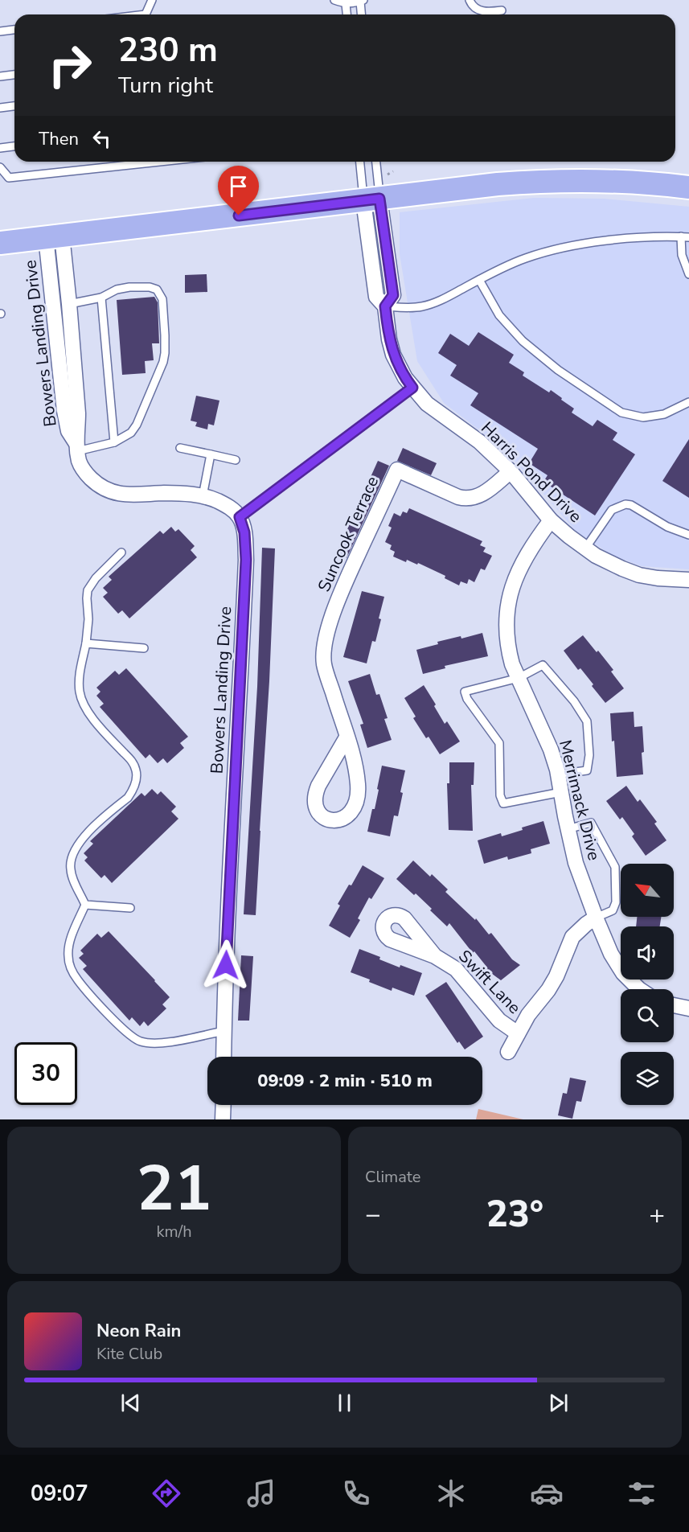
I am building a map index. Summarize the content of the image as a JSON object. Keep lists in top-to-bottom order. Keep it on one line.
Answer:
{"streets":{"street":["Bowers Landing Drive","Harris Pond Drive","Suncook Terrace","Merrimack Drive","Swift Lane"]},"crossings":[["Harris Pond Drive","Suncook Terrace"],["Harris Pond Drive","Merrimack Drive"]],"north":"top left","page":{"turn":["230 m","Turn right"],"then":"Then","limit":"30","trip":"09:09 · 2 min · 510 m","tile":[["21","km/h"],"Climate"],"heat":["−","23°","+"],"song":["Neon Rain","Kite Club"],"tabs":"09:07"}}
